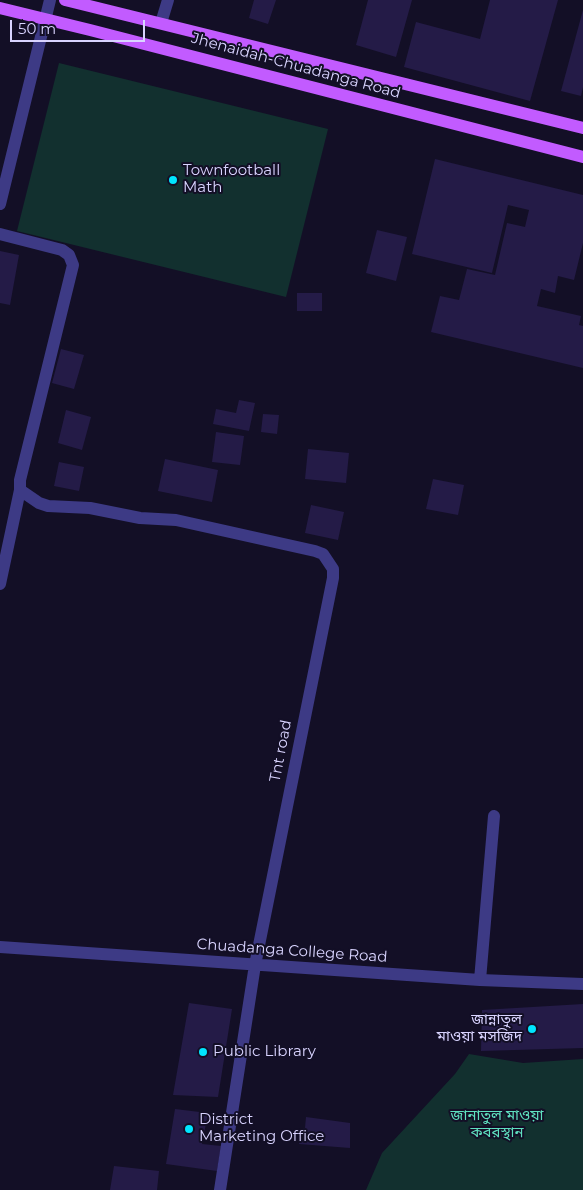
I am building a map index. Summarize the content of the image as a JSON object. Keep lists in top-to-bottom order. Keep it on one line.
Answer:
{"streets":{"main road":["Jhenaidah-Chuadanga Road"],"street":["Tnt road","Chuadanga College Road"]},"crossings":[["Tnt road","Chuadanga College Road"]],"parks":["জানাতুল মাওয়া কবরস্থান"],"places":["Townfootball Math","জান্নাতুল মাওয়া মসজিদ","Public Library","District Marketing Office"],"scale_bar":"50 m"}
